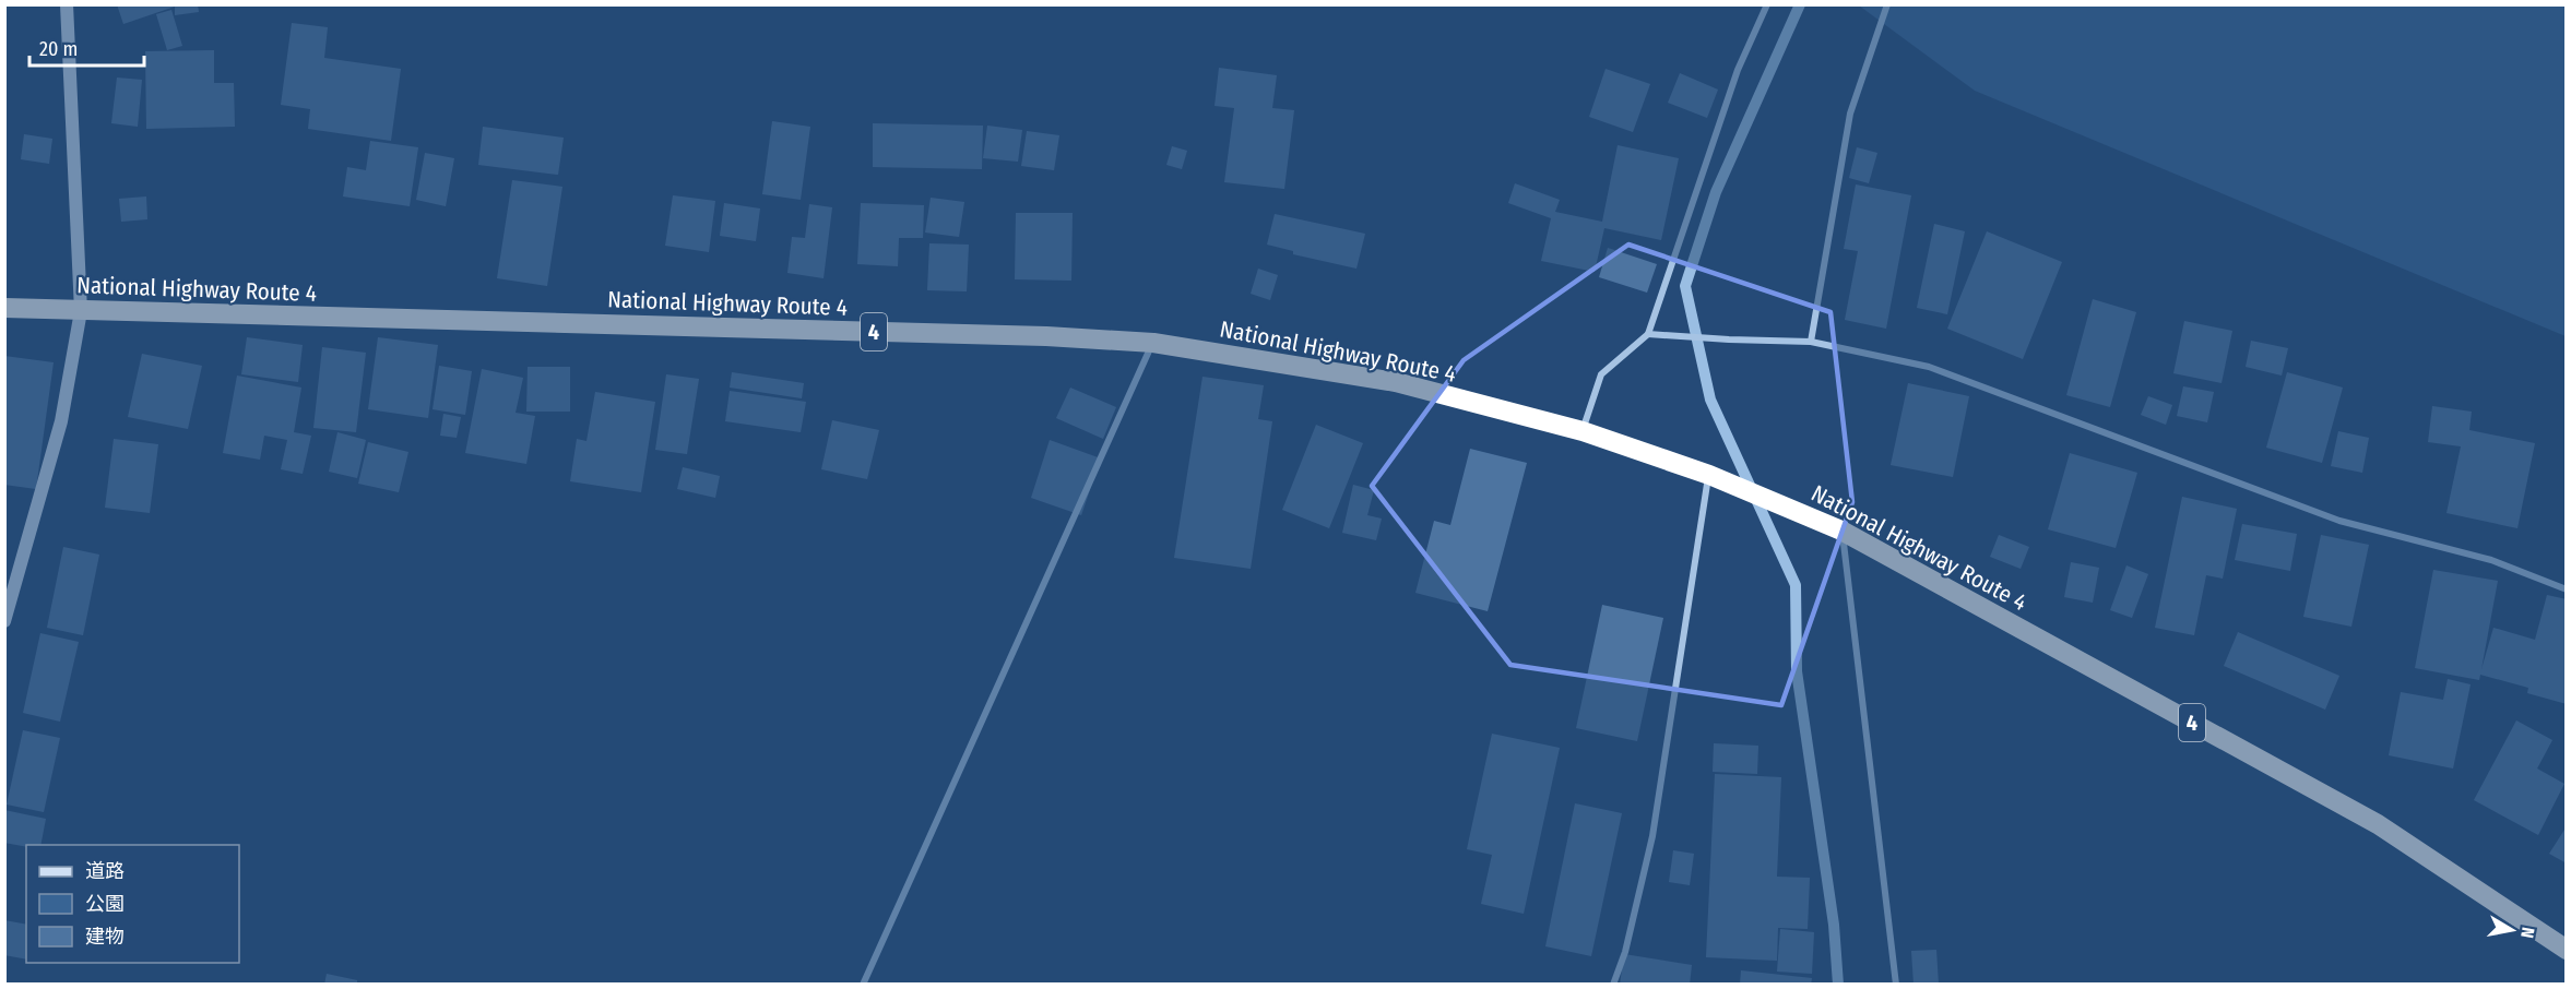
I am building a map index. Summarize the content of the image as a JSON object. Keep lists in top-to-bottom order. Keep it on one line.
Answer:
{"streets":{"highway":["National Highway Route 4","4"]},"legend":["道路","公園","建物"],"scale_bar":"20 m","north":"right"}
